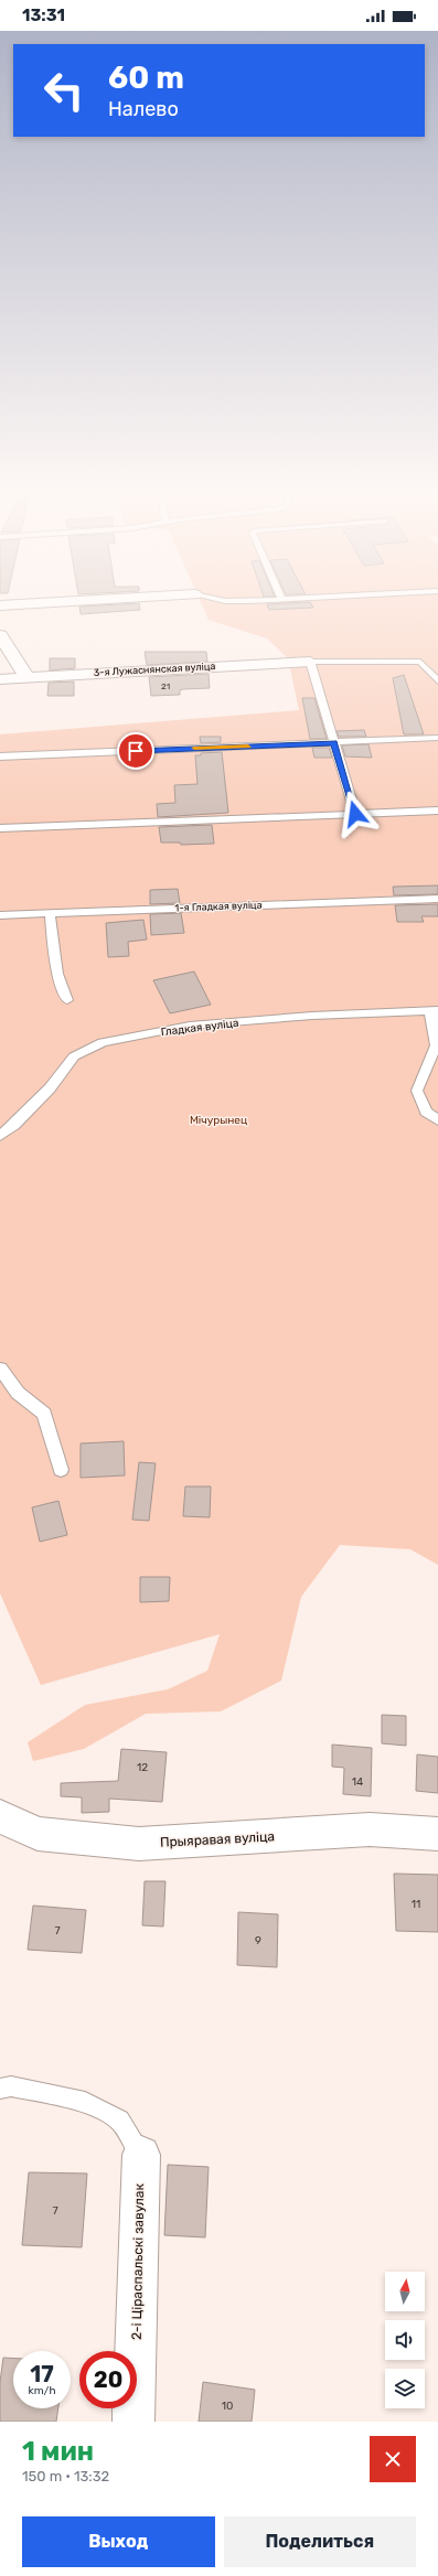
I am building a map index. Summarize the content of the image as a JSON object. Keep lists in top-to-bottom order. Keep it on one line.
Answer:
{"streets":{"street":["3-я Лужаснянская вуліца","Прыяравая вуліца","2-і Ціраспальскі завулак"],"lane":["1-я Гладкая вуліца","Гладкая вуліца"]},"parks":["Мічурынец"],"house_numbers":["21","12","14","11","7","9","7","10"],"north":"top","page":{"status":"13:31","turn":["60 m","Налево"],"speed":"17 km/h","limit":"20","heading":["1 мин","150 m · 13:32"],"buttons":["Выход","Поделиться"]}}
